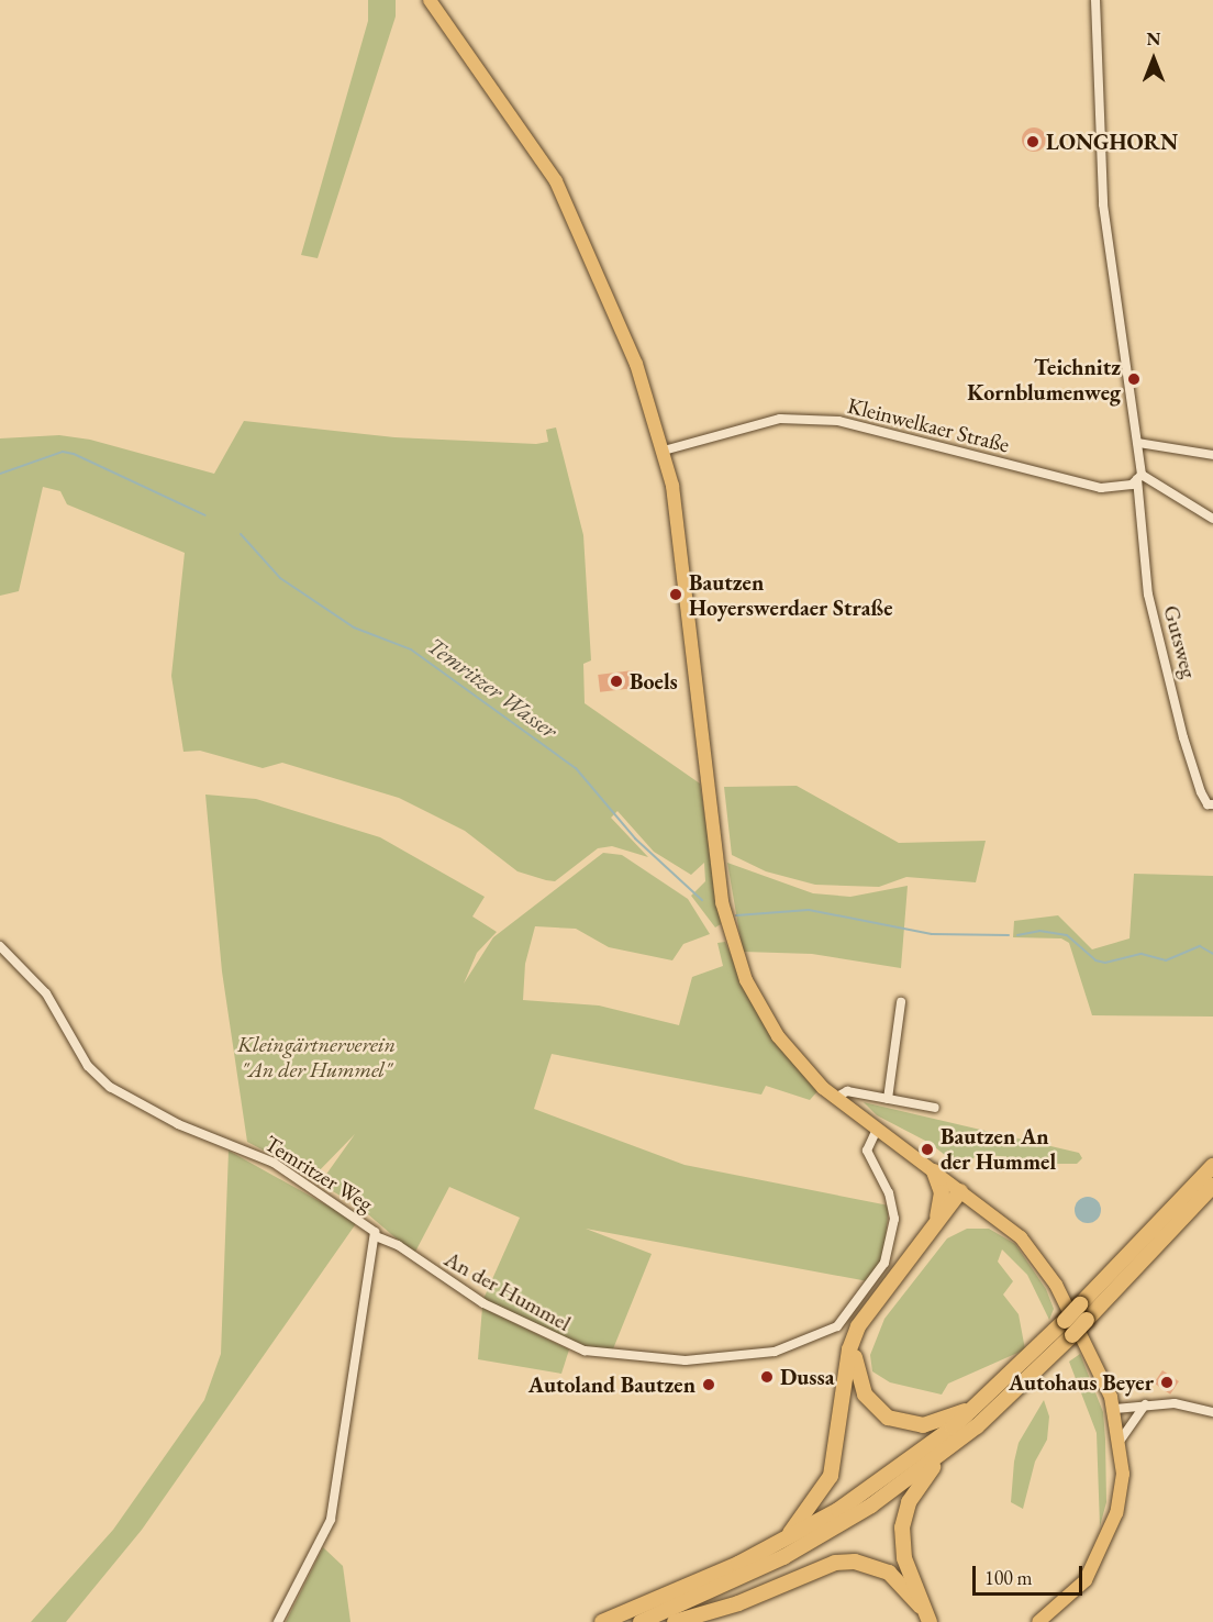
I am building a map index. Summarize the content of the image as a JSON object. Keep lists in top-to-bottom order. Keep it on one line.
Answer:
{"streets":{"street":["Kleinwelkaer Straße","Gutsweg","Temritzer Weg","An der Hummel"]},"crossings":[["Kleinwelkaer Straße","Gutsweg"],["Temritzer Weg","An der Hummel"]],"water":["Temritzer Wasser"],"parks":["Kleingärtnerverein \"An der Hummel\""],"places":["LONGHORN","Teichnitz Kornblumenweg","Bautzen Hoyerswerdaer Straße","Boels","Bautzen An der Hummel","Dussa","Autohaus Beyer","Autoland Bautzen"],"scale_bar":"100 m","north":"top"}
